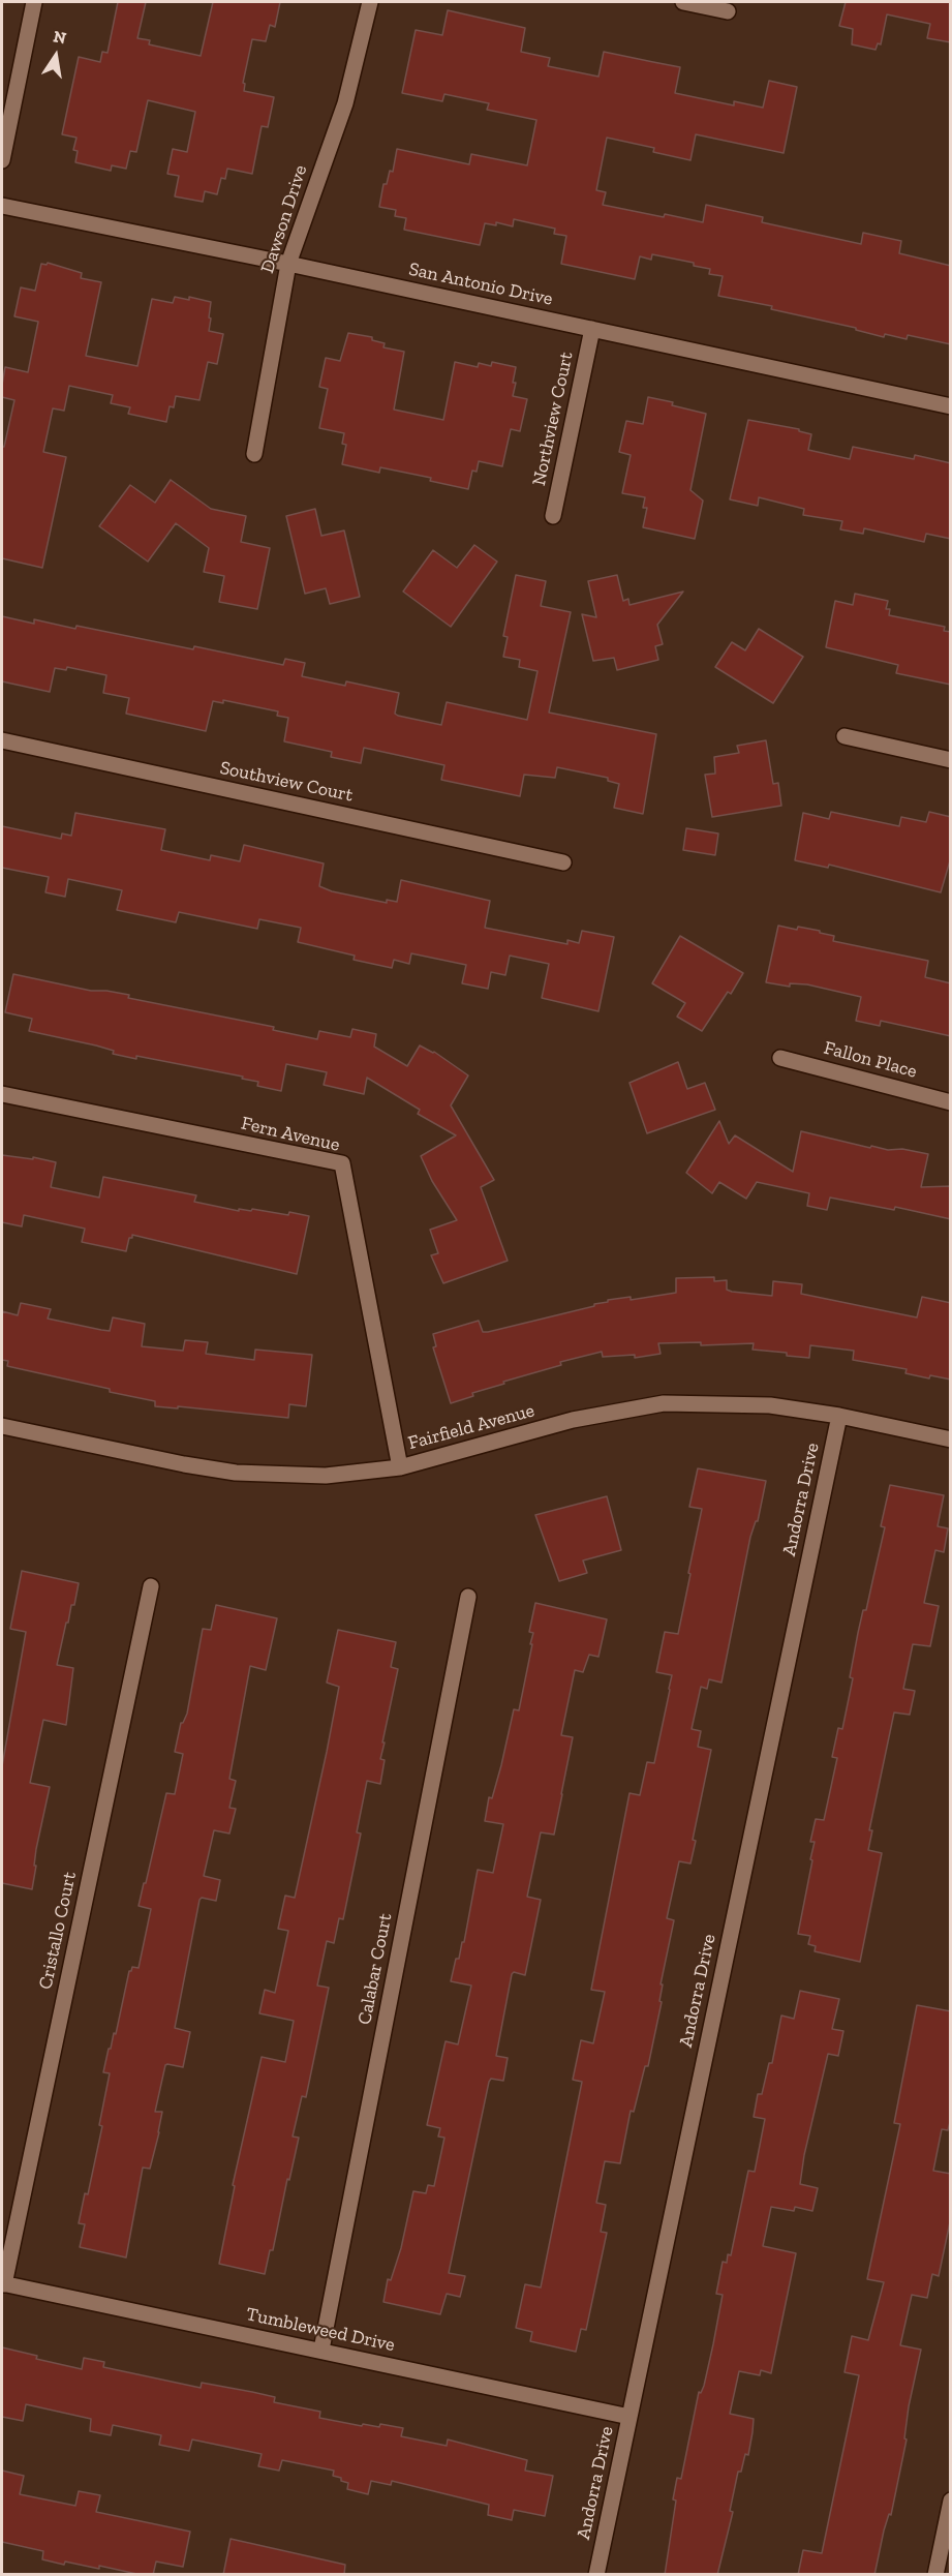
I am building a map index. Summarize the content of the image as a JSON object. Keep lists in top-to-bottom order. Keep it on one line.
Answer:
{"streets":{"street":["Dawson Drive","San Antonio Drive","Northview Court","Southview Court","Fallon Place","Fern Avenue","Fairfield Avenue","Andorra Drive","Cristallo Court","Calabar Court","Tumbleweed Drive"]},"crossings":[["Dawson Drive","San Antonio Drive"],["San Antonio Drive","Northview Court"],["Fern Avenue","Fairfield Avenue"],["Fairfield Avenue","Andorra Drive"],["Andorra Drive","Tumbleweed Drive"],["Cristallo Court","Tumbleweed Drive"],["Calabar Court","Tumbleweed Drive"]],"north":"top"}
